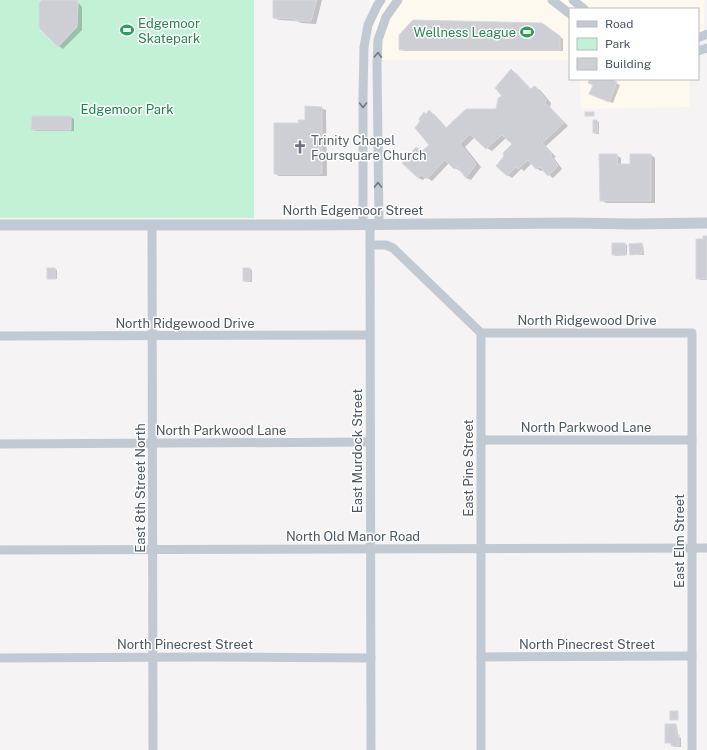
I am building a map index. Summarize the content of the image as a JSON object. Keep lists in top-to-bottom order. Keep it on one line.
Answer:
{"streets":{"street":["North Edgemoor Street","North Ridgewood Drive","North Parkwood Lane","East Murdock Street","East Pine Street","East 8th Street North","North Old Manor Road","East Elm Street","North Pinecrest Street"]},"crossings":[["North Edgemoor Street","East Murdock Street"],["North Edgemoor Street","East 8th Street North"],["North Ridgewood Drive","East Murdock Street"],["North Ridgewood Drive","East Pine Street"],["North Ridgewood Drive","East 8th Street North"],["North Ridgewood Drive","East Elm Street"],["North Parkwood Lane","East Murdock Street"],["North Parkwood Lane","East Pine Street"],["North Parkwood Lane","East 8th Street North"],["North Parkwood Lane","East Elm Street"],["East Murdock Street","North Old Manor Road"],["East Murdock Street","North Pinecrest Street"],["East Pine Street","North Old Manor Road"],["East Pine Street","North Pinecrest Street"],["East 8th Street North","North Old Manor Road"],["East 8th Street North","North Pinecrest Street"],["North Old Manor Road","East Elm Street"],["East Elm Street","North Pinecrest Street"]],"parks":["Edgemoor Park"],"places":{"sports":["Edgemoor Skatepark","Wellness League"],"church":["Trinity Chapel Foursquare Church"]},"legend":["Road","Park","Building"]}
